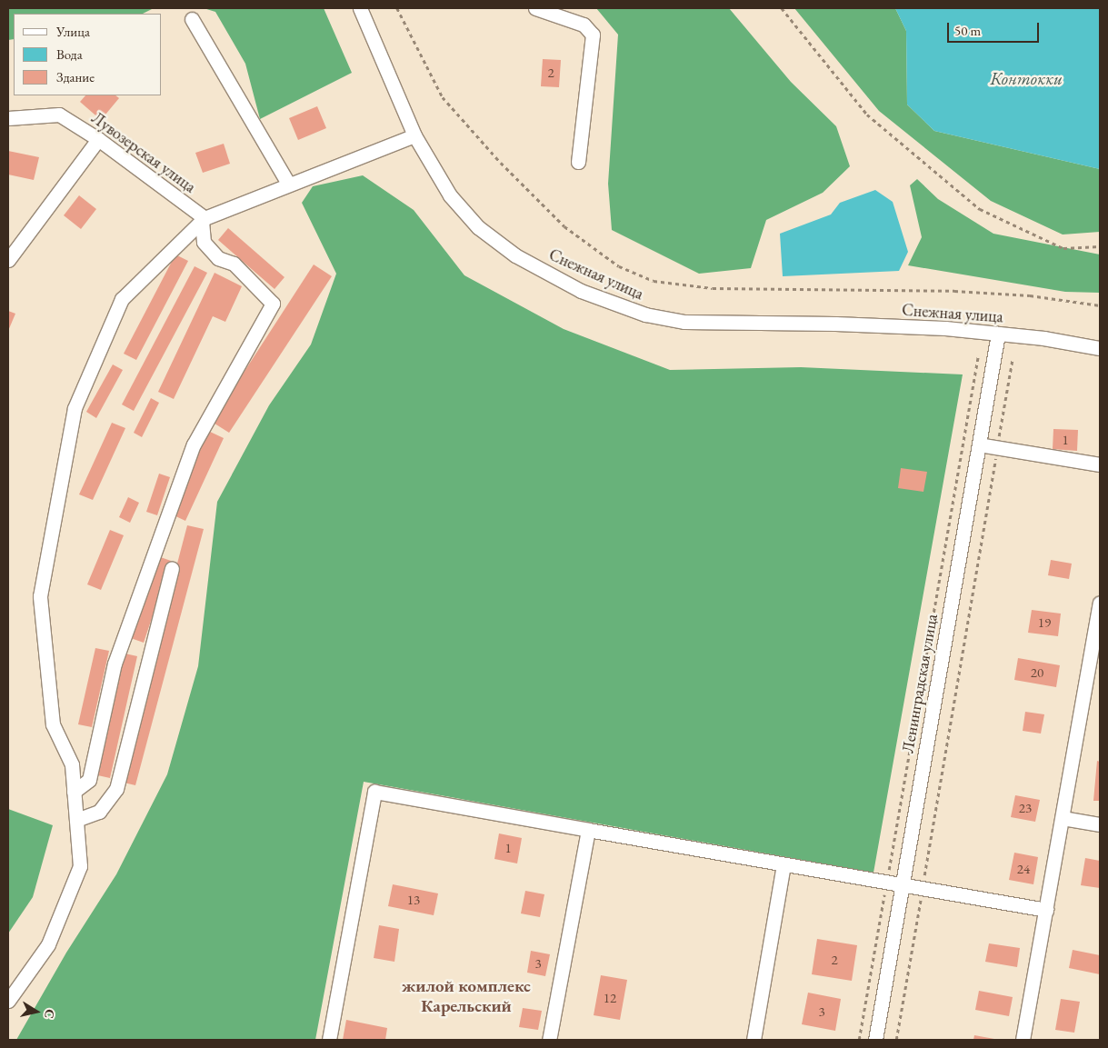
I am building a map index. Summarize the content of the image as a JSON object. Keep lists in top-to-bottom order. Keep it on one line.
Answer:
{"streets":{"street":["Лувозерская улица","Снежная улица","Ленинградская улица"]},"crossings":[["Снежная улица","Ленинградская улица"]],"districts":["жилой комплекс Карельский"],"water":["Контокки"],"house_numbers":["2","1","19","20","23","1","24","13","2","3","12","3"],"legend":["Улица","Вода","Здание"],"scale_bar":"50 m","north":"right"}
